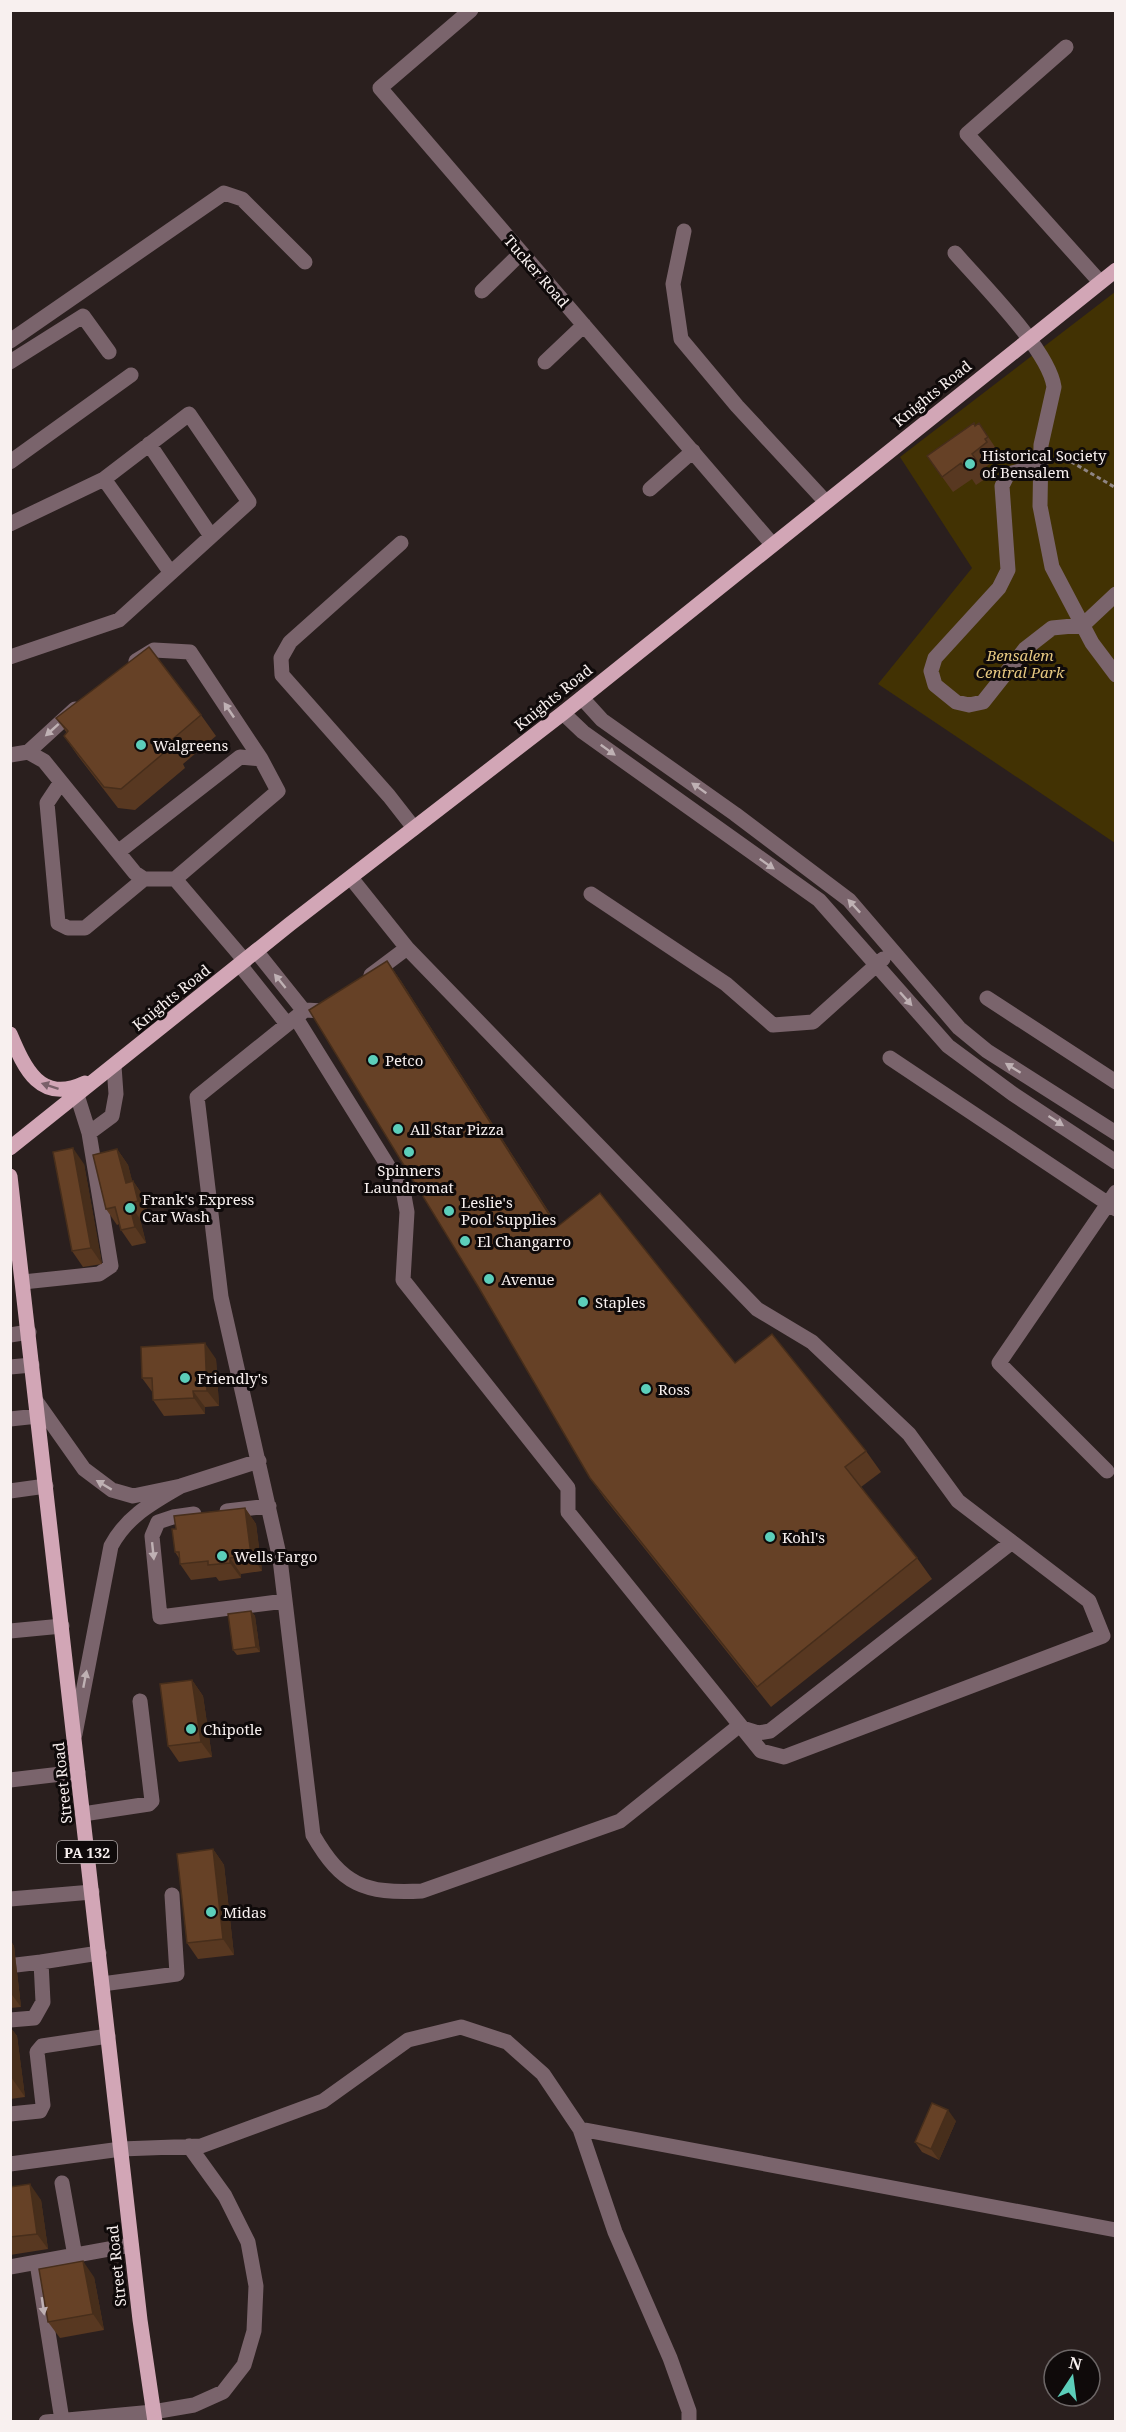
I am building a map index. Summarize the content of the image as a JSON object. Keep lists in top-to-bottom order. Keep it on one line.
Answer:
{"streets":{"main road":["Knights Road","Street Road","PA 132"],"street":["Tucker Road"]},"crossings":[["Tucker Road","Knights Road"]],"parks":["Bensalem Central Park"],"places":["Historical Society of Bensalem","Walgreens","Petco","All Star Pizza","Spinners Laundromat","Frank's Express Car Wash","Leslie's Pool Supplies","El Changarro","Avenue","Staples","Friendly's","Ross","Kohl's","Wells Fargo","Chipotle","Midas"],"north":"top"}
